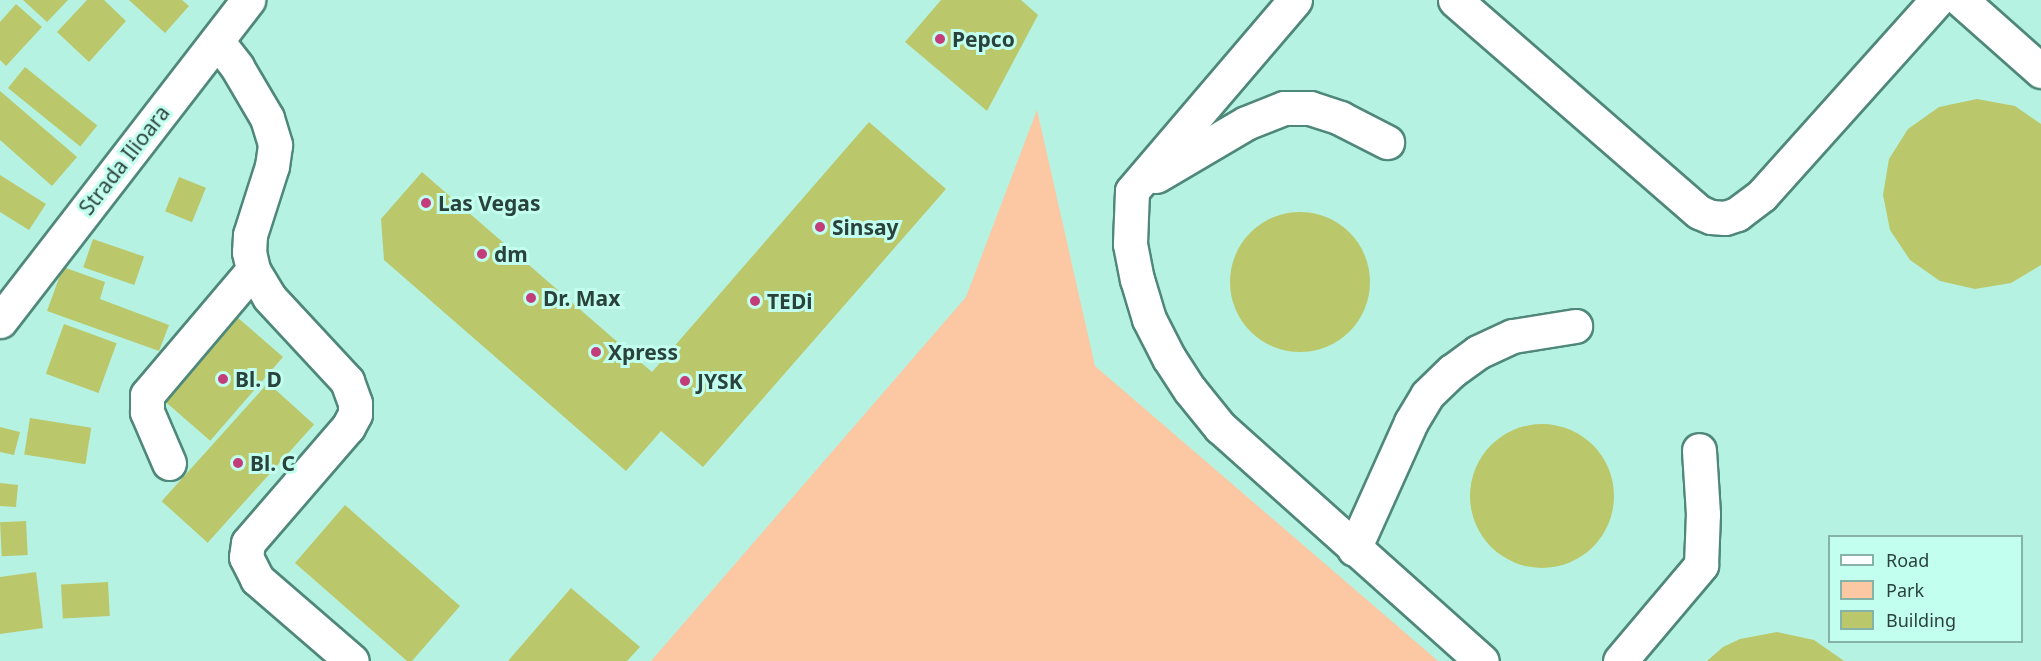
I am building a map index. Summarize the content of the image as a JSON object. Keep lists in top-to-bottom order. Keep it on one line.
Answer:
{"streets":{"street":["Strada Ilioara"]},"places":["Pepco","Las Vegas","Sinsay","dm","Dr. Max","TEDi","Xpress","Bl. D","JYSK","Bl. C"],"legend":["Road","Park","Building"]}
